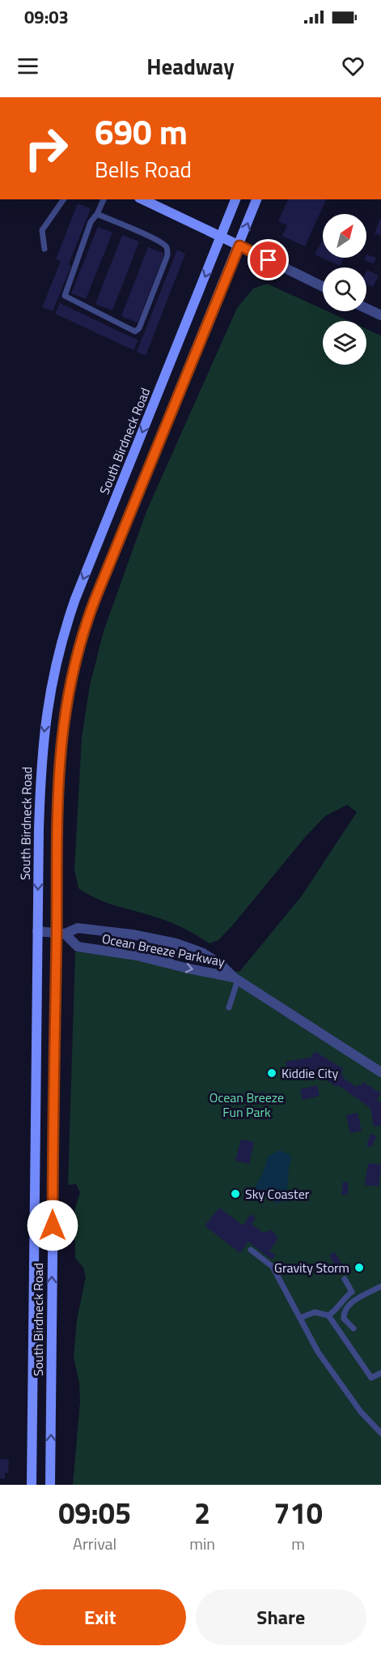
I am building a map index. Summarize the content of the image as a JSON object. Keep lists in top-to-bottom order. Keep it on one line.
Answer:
{"streets":{"main road":["South Birdneck Road"],"street":["Ocean Breeze Parkway"]},"crossings":[["South Birdneck Road","Ocean Breeze Parkway"]],"parks":["Ocean Breeze Fun Park"],"places":["Kiddie City","Sky Coaster","Gravity Storm"],"north":"top right","page":{"status":"09:03","header":"Headway","turn":["690 m","Bells Road"],"eta":["09:05","Arrival","2","min","710","m"],"buttons":["Exit","Share"]}}
